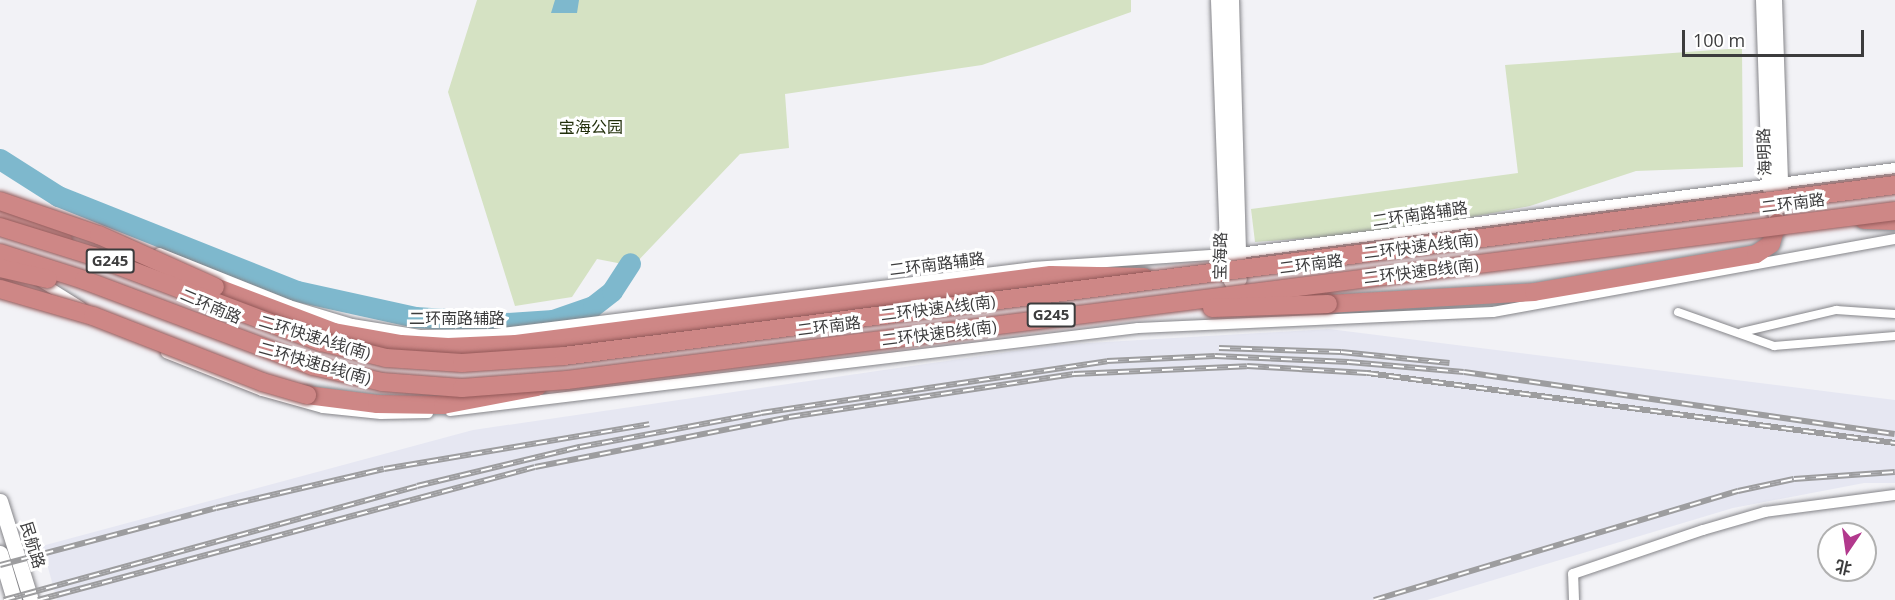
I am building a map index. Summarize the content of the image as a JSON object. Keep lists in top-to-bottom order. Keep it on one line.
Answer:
{"streets":{"highway":["二环快速A线(南)","二环快速B线(南)"],"main road":["二环南路","宝海路","G245","民航路"],"street":["海明路","二环南路辅路"]},"crossings":[["海明路","二环南路"],["海明路","二环南路辅路"],["二环南路","二环快速A线(南)"],["二环南路","宝海路"],["二环南路","二环快速B线(南)"],["二环南路辅路","宝海路"]],"parks":["宝海公园"],"scale_bar":"100 m","north":"bottom"}
